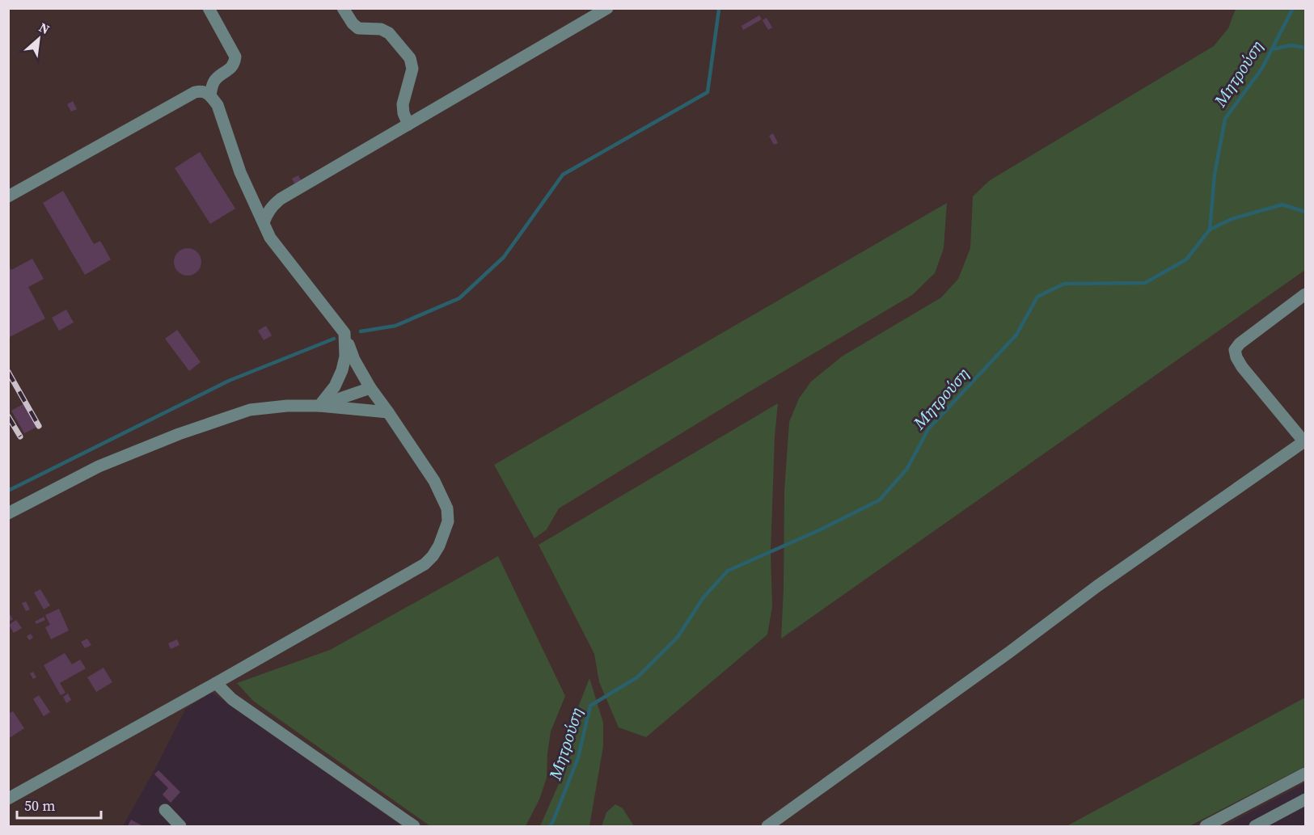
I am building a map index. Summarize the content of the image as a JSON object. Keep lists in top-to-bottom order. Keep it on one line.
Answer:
{"water":["Μητρούση"],"scale_bar":"50 m","north":"top right"}
